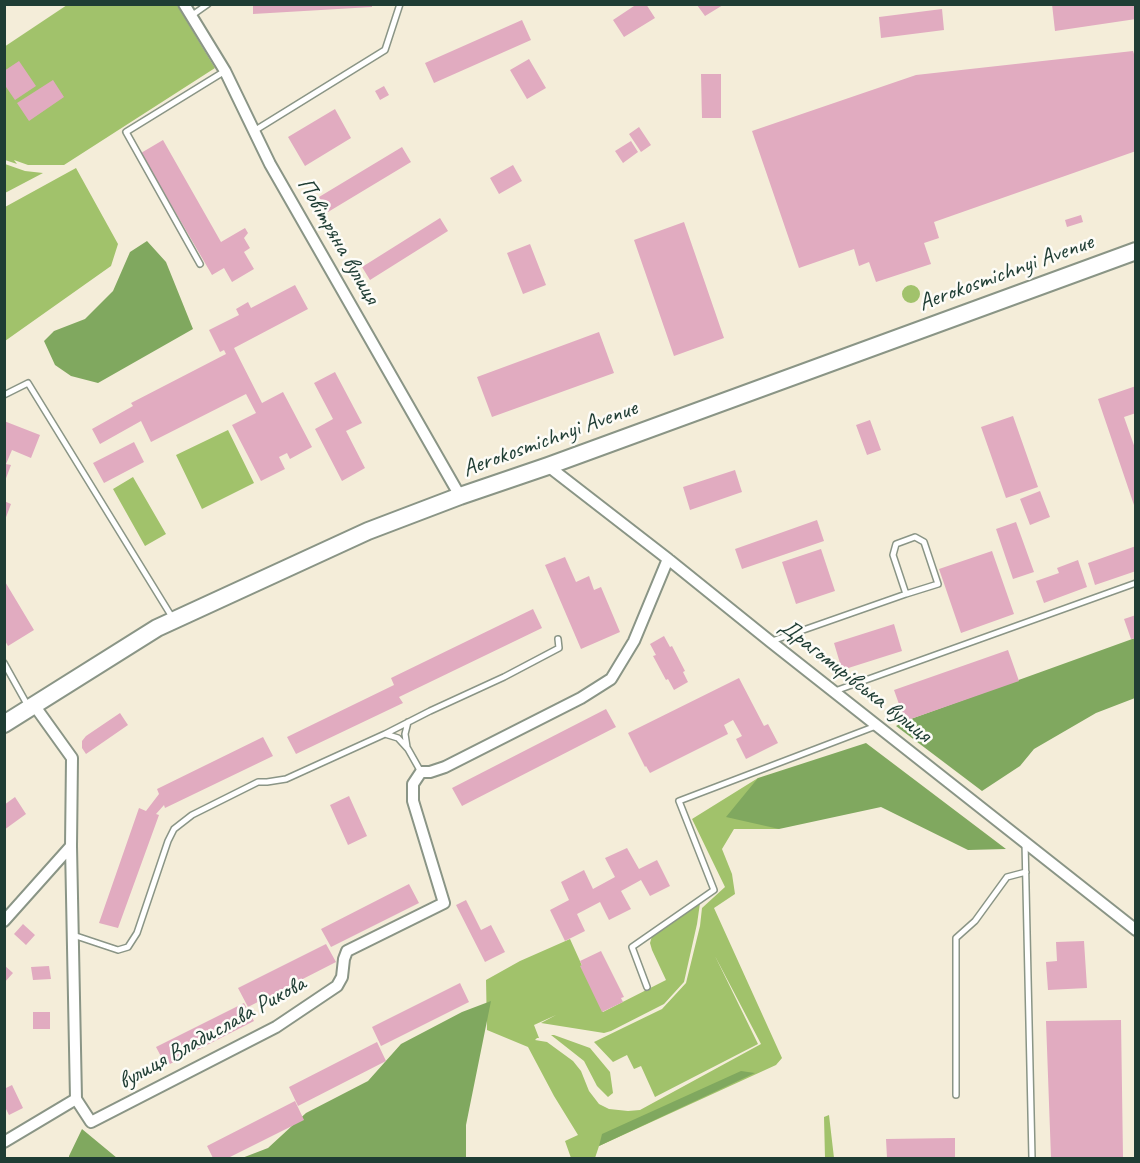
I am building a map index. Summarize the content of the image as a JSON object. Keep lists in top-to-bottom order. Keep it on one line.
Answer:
{"streets":{"highway":["Aerokosmichnyi Avenue"],"street":["Повітряна вулиця","Драгомирівська вулиця","вулиця Владислава Рикова"]},"crossings":[["Повітряна вулиця","Aerokosmichnyi Avenue"],["Aerokosmichnyi Avenue","Драгомирівська вулиця"]]}
